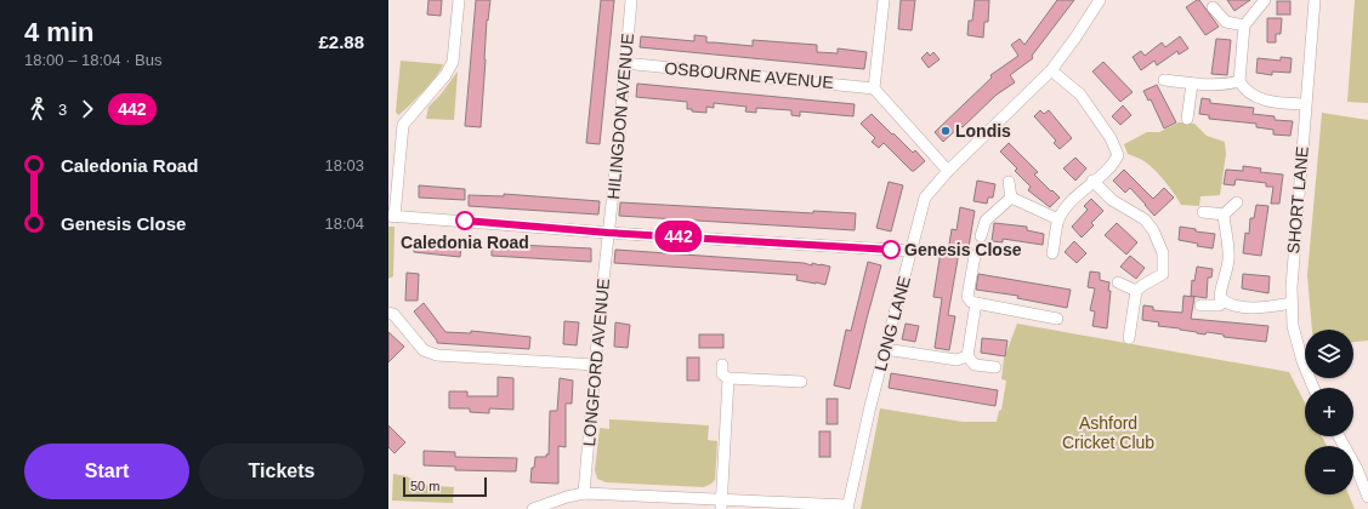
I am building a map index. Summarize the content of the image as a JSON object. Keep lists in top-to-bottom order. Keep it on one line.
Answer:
{"streets":{"street":["OSBOURNE AVENUE","HILINGDON AVENUE","SHORT LANE","LONG LANE","LONGFORD AVENUE"]},"crossings":[["OSBOURNE AVENUE","HILINGDON AVENUE"],["HILINGDON AVENUE","LONGFORD AVENUE"]],"parks":["Ashford Cricket Club"],"places":["Londis","Caledonia Road","Genesis Close"],"lines":["bus line 442"],"scale_bar":"50 m","page":{"heading":["4 min","18:00 – 18:04 · Bus","£2.88"],"on_map":"442","legs":["3","442"],"list":[{"name":"Caledonia Road","value":"18:03"},{"name":"Genesis Close","value":"18:04"}],"map_buttons":["+","−"],"buttons":["Start","Tickets"],"scale":"50 m"}}
